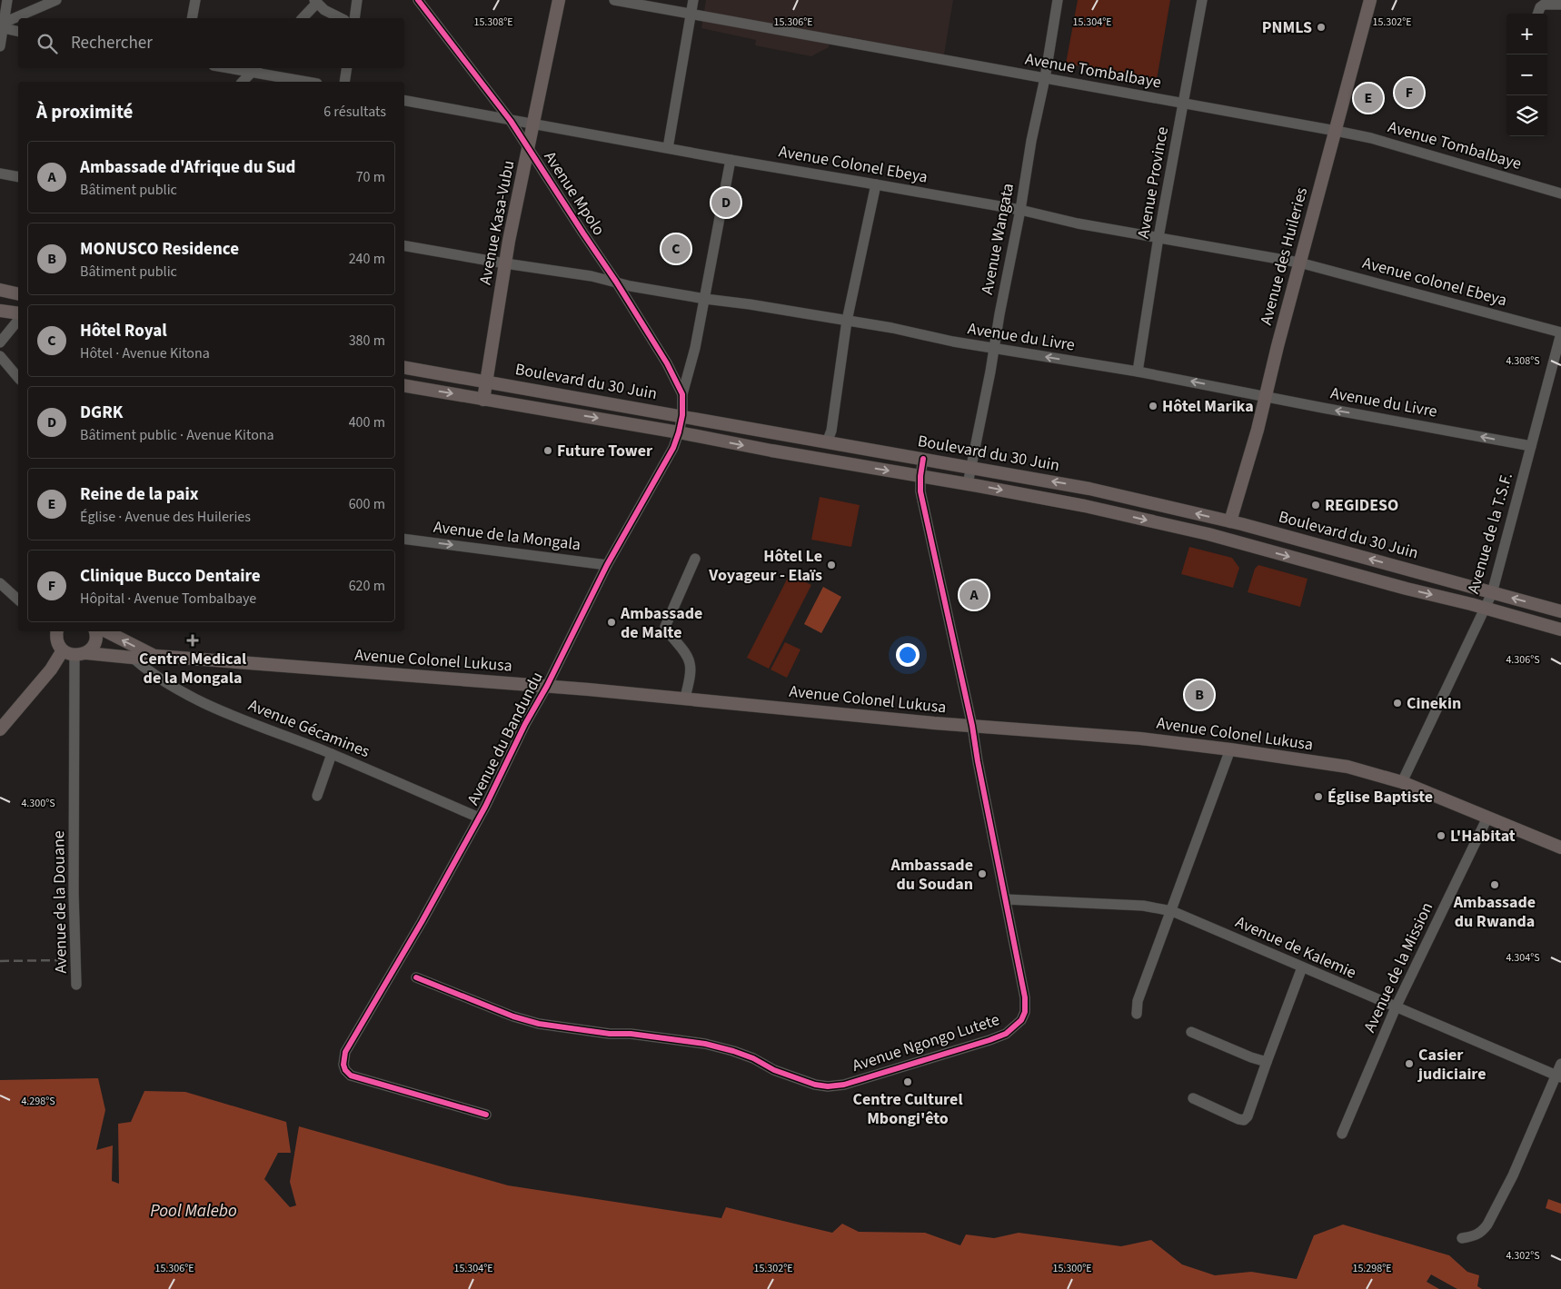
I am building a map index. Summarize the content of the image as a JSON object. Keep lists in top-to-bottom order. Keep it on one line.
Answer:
{"streets":{"main road":["Avenue Kasa-Vubu","Avenue des Huileries","Boulevard du 30 Juin","Avenue Colonel Lukusa"],"street":["Avenue Tombalbaye","Avenue Colonel Ebeya","Avenue Province","Avenue Mpolo","Avenue Wangata","Avenue colonel Ebeya","Avenue du Livre","Avenue de la T.S.F.","Avenue de la Mongala","Avenue Gécamines","Avenue du Bandundu","Avenue de la Douane","Avenue de Kalemie","Avenue de la Mission","Avenue Ngongo Lutete"]},"crossings":[["Avenue Tombalbaye","Avenue Province"],["Avenue Tombalbaye","Avenue Wangata"],["Avenue Tombalbaye","Avenue des Huileries"],["Avenue Colonel Ebeya","Avenue Province"],["Avenue Colonel Ebeya","Avenue Mpolo"],["Avenue Colonel Ebeya","Avenue Kasa-Vubu"],["Avenue Colonel Ebeya","Avenue Wangata"],["Avenue Colonel Ebeya","Avenue des Huileries"],["Avenue Colonel Ebeya","Avenue colonel Ebeya"],["Avenue Province","Avenue du Livre"],["Avenue Mpolo","Avenue Kasa-Vubu"],["Avenue Mpolo","Avenue du Livre"],["Avenue Mpolo","Boulevard du 30 Juin"],["Avenue Mpolo","Avenue du Bandundu"],["Avenue Kasa-Vubu","Avenue du Livre"],["Avenue Kasa-Vubu","Boulevard du 30 Juin"],["Avenue Wangata","Avenue du Livre"],["Avenue Wangata","Boulevard du 30 Juin"],["Avenue des Huileries","Avenue colonel Ebeya"],["Avenue des Huileries","Avenue du Livre"],["Avenue des Huileries","Boulevard du 30 Juin"],["Avenue colonel Ebeya","Avenue de la T.S.F."],["Avenue du Livre","Avenue de la T.S.F."],["Boulevard du 30 Juin","Avenue de la T.S.F."],["Boulevard du 30 Juin","Avenue Ngongo Lutete"],["Avenue de la T.S.F.","Avenue Colonel Lukusa"],["Avenue de la Mongala","Avenue du Bandundu"],["Avenue Colonel Lukusa","Avenue Gécamines"],["Avenue Colonel Lukusa","Avenue du Bandundu"],["Avenue Colonel Lukusa","Avenue de la Douane"],["Avenue Colonel Lukusa","Avenue de la Mission"],["Avenue Colonel Lukusa","Avenue Ngongo Lutete"],["Avenue Gécamines","Avenue du Bandundu"],["Avenue de Kalemie","Avenue de la Mission"],["Avenue de Kalemie","Avenue Ngongo Lutete"]],"one_way":["Avenue du Livre","Avenue de la Mongala"],"water":["Pool Malebo"],"places":{"other":["PNMLS","Hôtel Marika","Future Tower","REGIDESO","Hôtel Le Voyageur - Elaïs","Ambassade de Malte","Cinekin","Église Baptiste","L'Habitat","Ambassade du Soudan","Ambassade du Rwanda","Casier judiciaire","Centre Culturel Mbongi'êto"],"health":["Centre Medical de la Mongala"]},"page":{"map_buttons":["+","−"],"search":"Rechercher","pins":["F","E","D","C","A","B"],"heading":["À proximité","6 résultats"],"list":[{"mark":"A","name":"Ambassade d'Afrique du Sud","note":"Bâtiment public","value":"70 m"},{"mark":"B","name":"MONUSCO Residence","note":"Bâtiment public","value":"240 m"},{"mark":"C","name":"Hôtel Royal","note":"Hôtel · Avenue Kitona","value":"380 m"},{"mark":"D","name":"DGRK","note":"Bâtiment public · Avenue Kitona","value":"400 m"},{"mark":"E","name":"Reine de la paix","note":"Église · Avenue des Huileries","value":"600 m"},{"mark":"F","name":"Clinique Bucco Dentaire","note":"Hôpital · Avenue Tombalbaye","value":"620 m"}]},"coordinates":["15.308°E","15.306°E","15.304°E","15.302°E","4.308°S","4.306°S","4.300°S","4.304°S","4.298°S","4.302°S","15.300°E","15.298°E"]}
